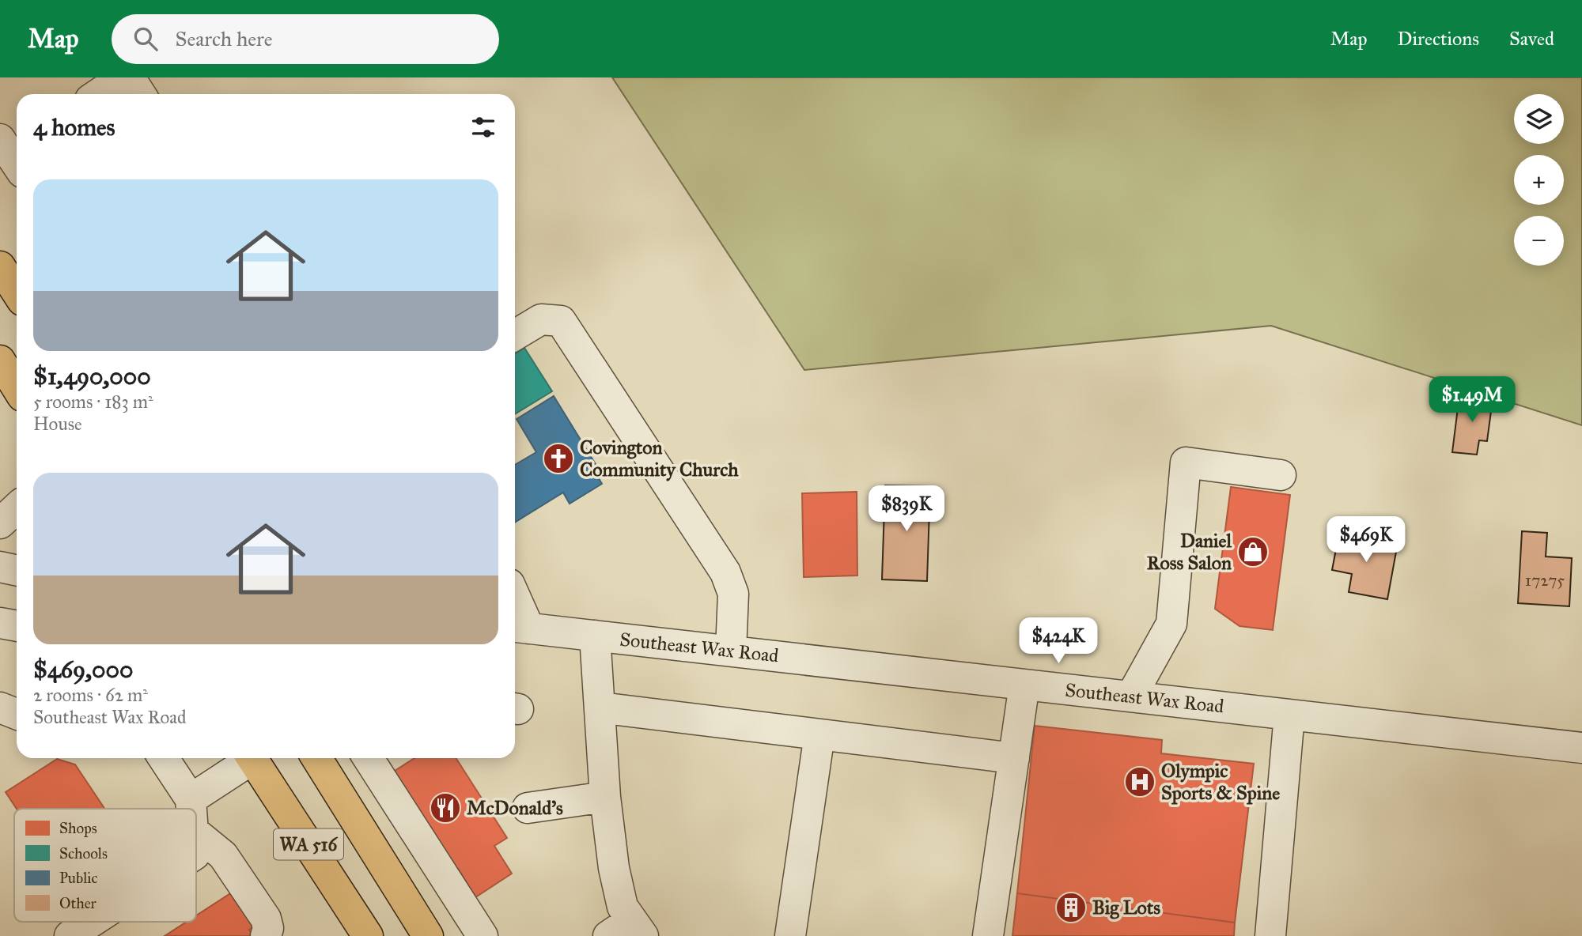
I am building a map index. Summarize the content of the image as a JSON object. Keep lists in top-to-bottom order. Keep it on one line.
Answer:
{"streets":{"main road":["WA 516"],"street":["Southeast Wax Road"]},"places":{"church":["Covington Community Church"],"shop":["Daniel Ross Salon"],"hospital":["Olympic Sports & Spine"],"restaurant":["McDonald's"],"building":["Big Lots"]},"house_numbers":["17275"],"legend":["Shops","Schools","Public","Other"],"page":{"header":"Map","search":"Search here","nav":["Map","Directions","Saved"],"map_buttons":["+","−"],"heading":"4 homes","list":[{"name":"$1,490,000","note":"5 rooms · 183 m² · House"},{"name":"$469,000","note":"2 rooms · 62 m² · Southeast Wax Road"}],"price":["$1.49M","$839K","$469K","$424K"]}}
